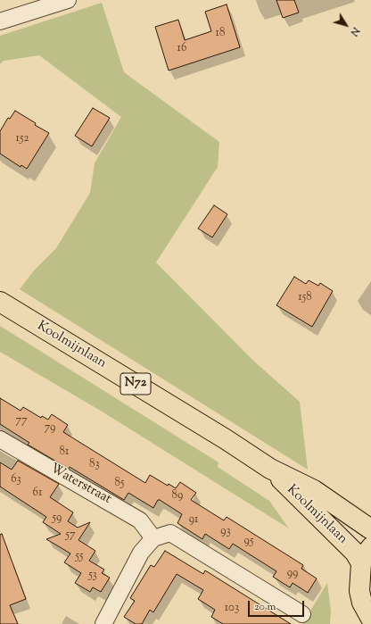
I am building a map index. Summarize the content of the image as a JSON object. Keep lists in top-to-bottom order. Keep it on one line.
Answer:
{"streets":{"main road":["Koolmijnlaan","N72"],"street":["Waterstraat"]},"house_numbers":["18","16","152","158","77","79","81","83","63","85","61","89","59","91","93","57","95","55","99","53","103"],"scale_bar":"20 m","north":"bottom right"}
